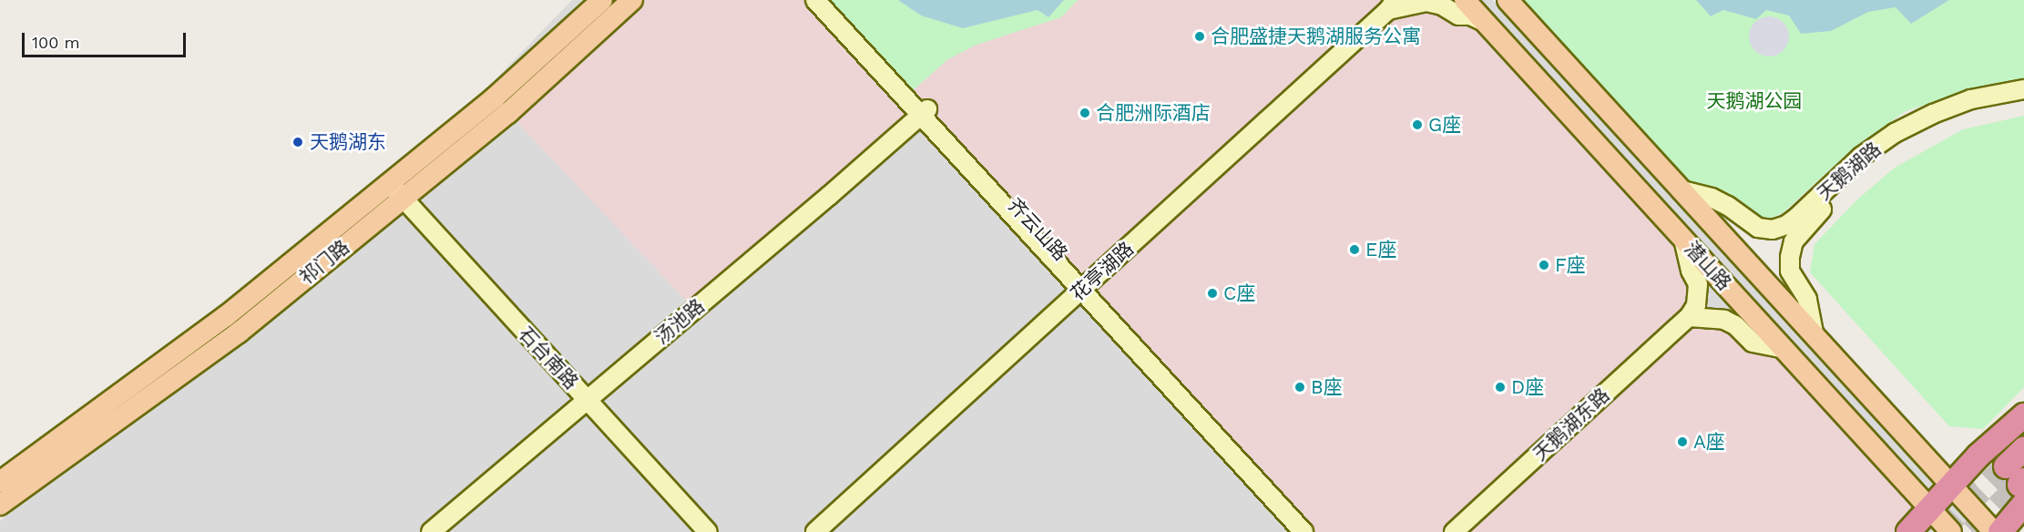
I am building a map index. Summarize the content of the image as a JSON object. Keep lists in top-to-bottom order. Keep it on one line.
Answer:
{"streets":{"main road":["祁门路","潜山路"],"street":["天鹅湖路","齐云山路","花亭湖路","汤池路","石台南路","天鹅湖东路"]},"crossings":[["天鹅湖路","潜山路"],["齐云山路","花亭湖路"],["齐云山路","汤池路"],["祁门路","石台南路"],["潜山路","花亭湖路"],["潜山路","天鹅湖东路"],["汤池路","石台南路"]],"parks":["天鹅湖公园"],"places":["合肥盛捷天鹅湖服务公寓","合肥洲际酒店","G座","天鹅湖东","E座","F座","C座","B座","D座","A座"],"scale_bar":"100 m"}
